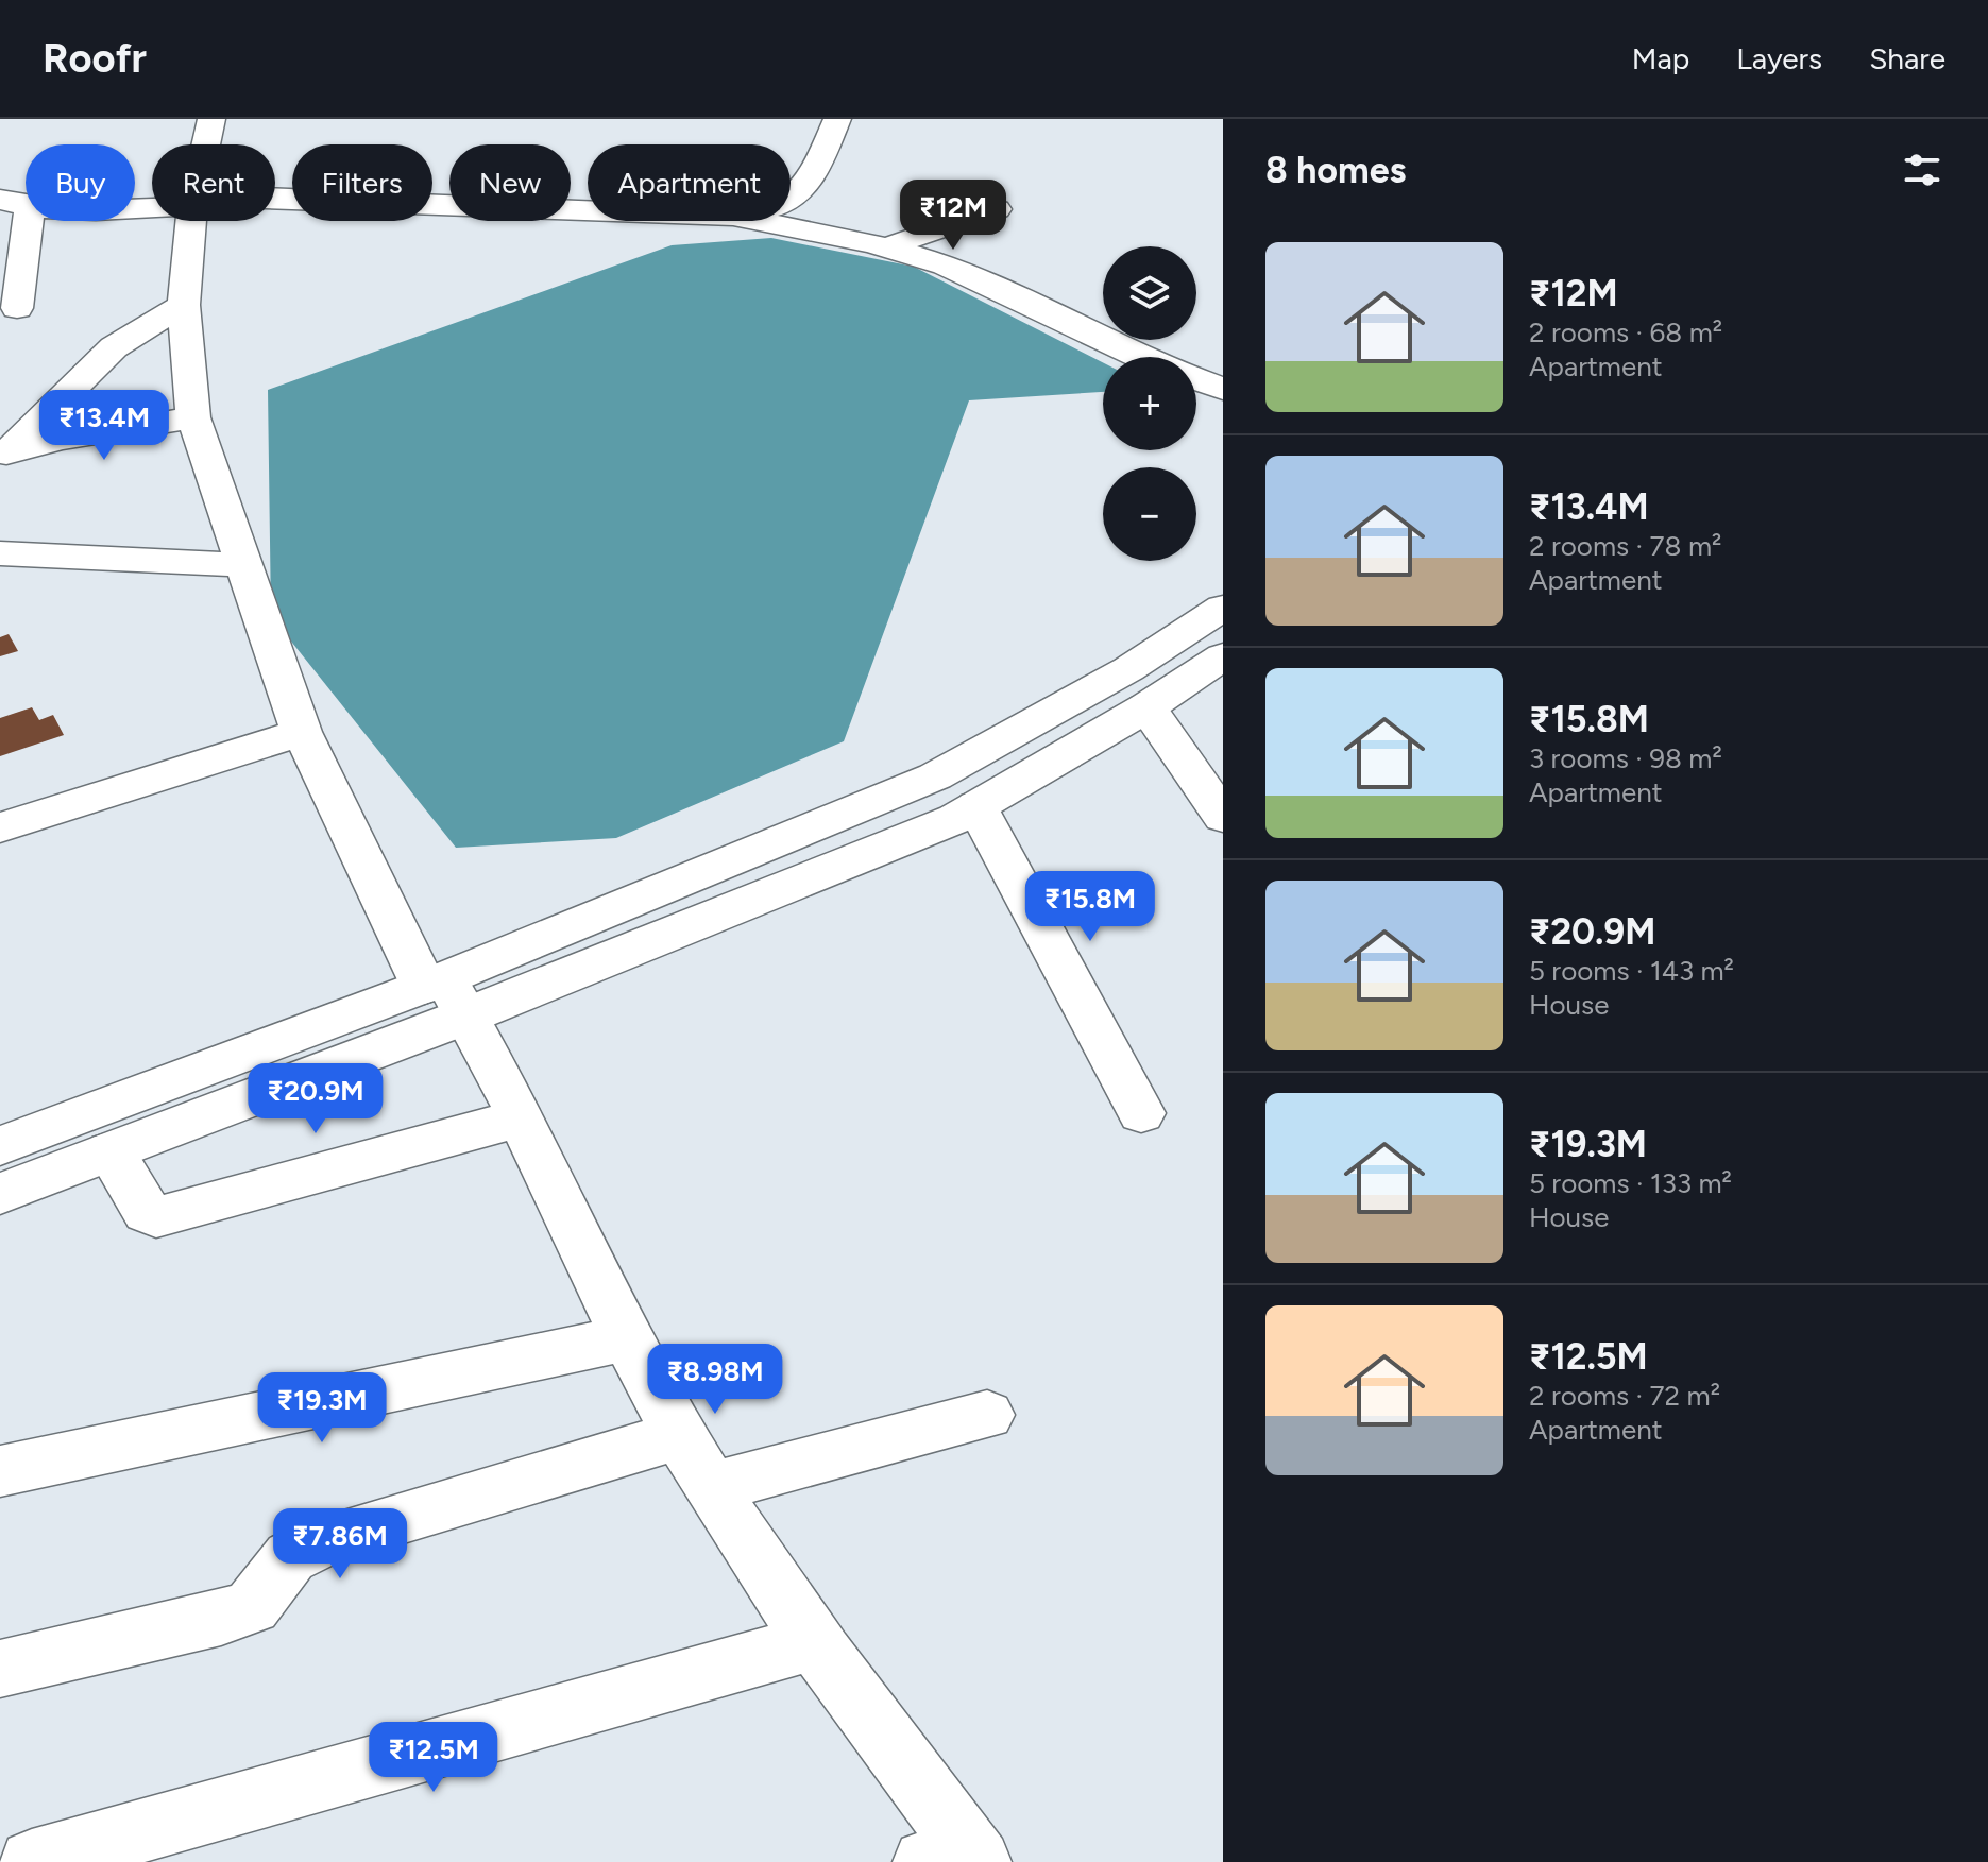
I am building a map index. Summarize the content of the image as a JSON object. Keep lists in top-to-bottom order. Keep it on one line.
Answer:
{"page":{"header":"Roofr","nav":["Map","Layers","Share"],"heading":"8 homes","chip":["Buy","Rent","Filters","New","Apartment"],"price":["₹12M","₹13.4M","₹15.8M","₹20.9M","₹8.98M","₹19.3M","₹7.86M","₹12.5M"],"list":[{"name":"₹12M","note":"2 rooms · 68 m² · Apartment"},{"name":"₹13.4M","note":"2 rooms · 78 m² · Apartment"},{"name":"₹15.8M","note":"3 rooms · 98 m² · Apartment"},{"name":"₹20.9M","note":"5 rooms · 143 m² · House"},{"name":"₹19.3M","note":"5 rooms · 133 m² · House"},{"name":"₹12.5M","note":"2 rooms · 72 m² · Apartment"}],"map_buttons":["+","−"]}}
